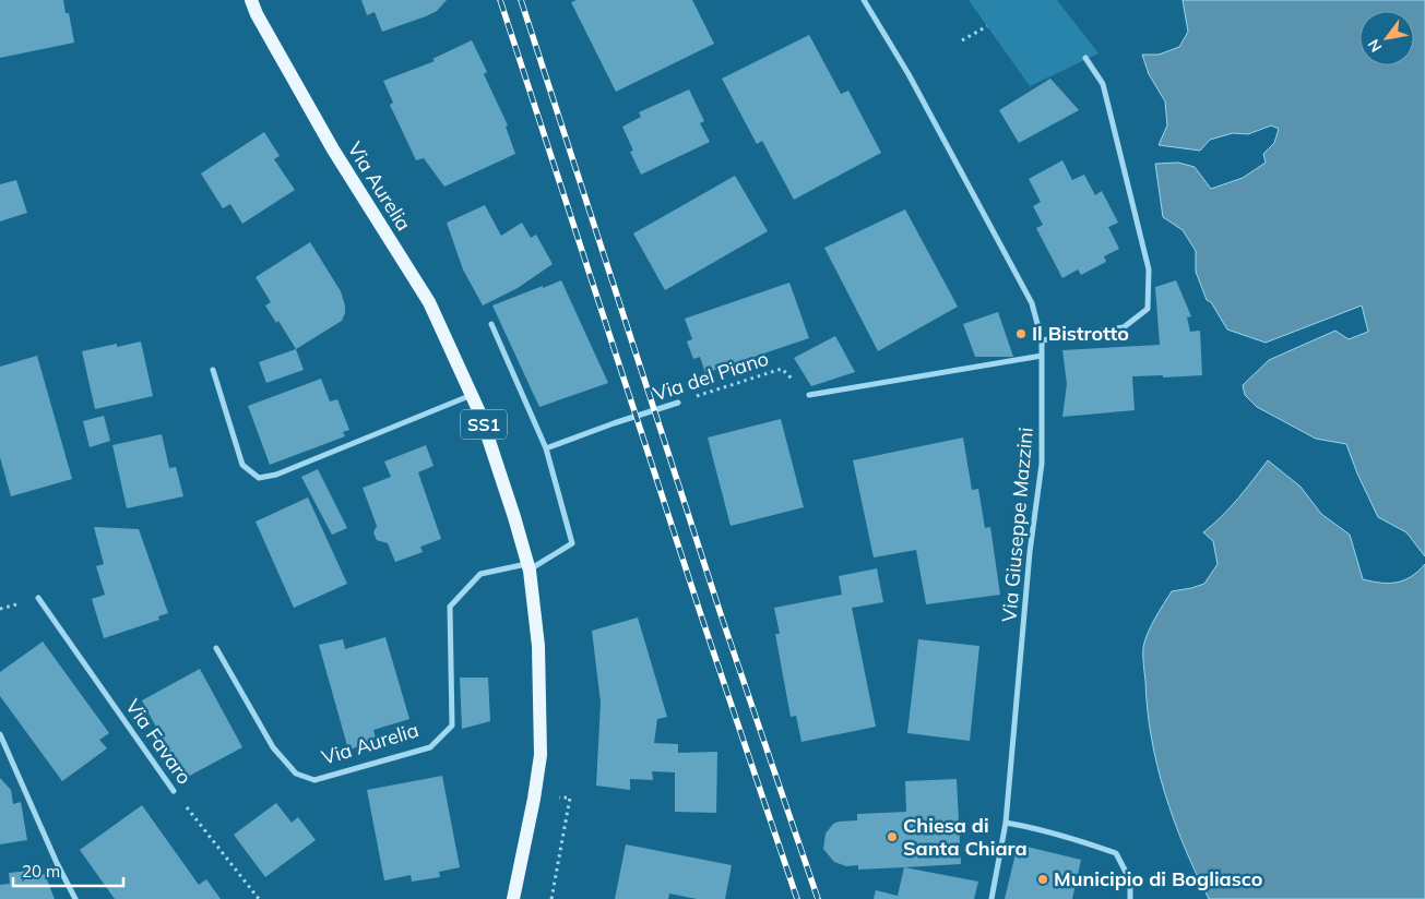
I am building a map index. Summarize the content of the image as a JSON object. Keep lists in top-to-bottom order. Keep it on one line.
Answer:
{"streets":{"main road":["Via Aurelia","SS1"],"street":["Via del Piano","Via Giuseppe Mazzini","Via Favaro"]},"places":["Il Bistrotto","Chiesa di Santa Chiara","Municipio di Bogliasco"],"scale_bar":"20 m","north":"bottom left"}
